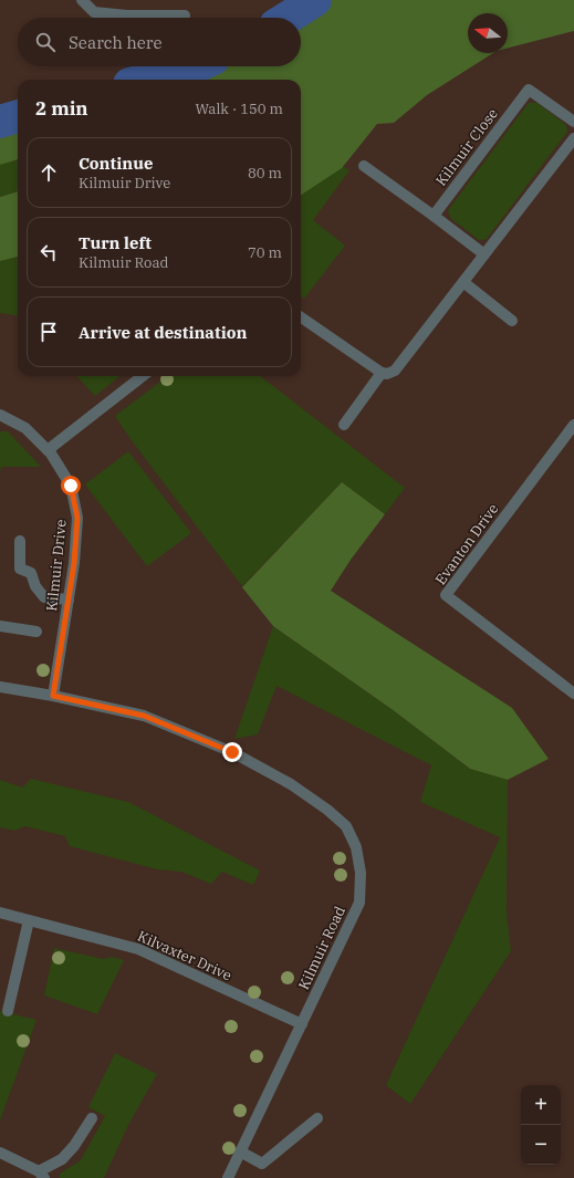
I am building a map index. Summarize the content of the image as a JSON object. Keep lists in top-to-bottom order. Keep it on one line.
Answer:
{"streets":{"street":["Kilmuir Close","Evanton Drive","Kilmuir Drive","Kilmuir Road","Kilvaxter Drive"]},"crossings":[["Kilmuir Drive","Kilmuir Road"],["Kilmuir Road","Kilvaxter Drive"]],"north":"left","page":{"search":"Search here","heading":["2 min","Walk · 150 m"],"list":[["Continue","Kilmuir Drive","80 m"],["Turn left","Kilmuir Road","70 m"],"Arrive at destination"],"map_buttons":["+","−"]}}
